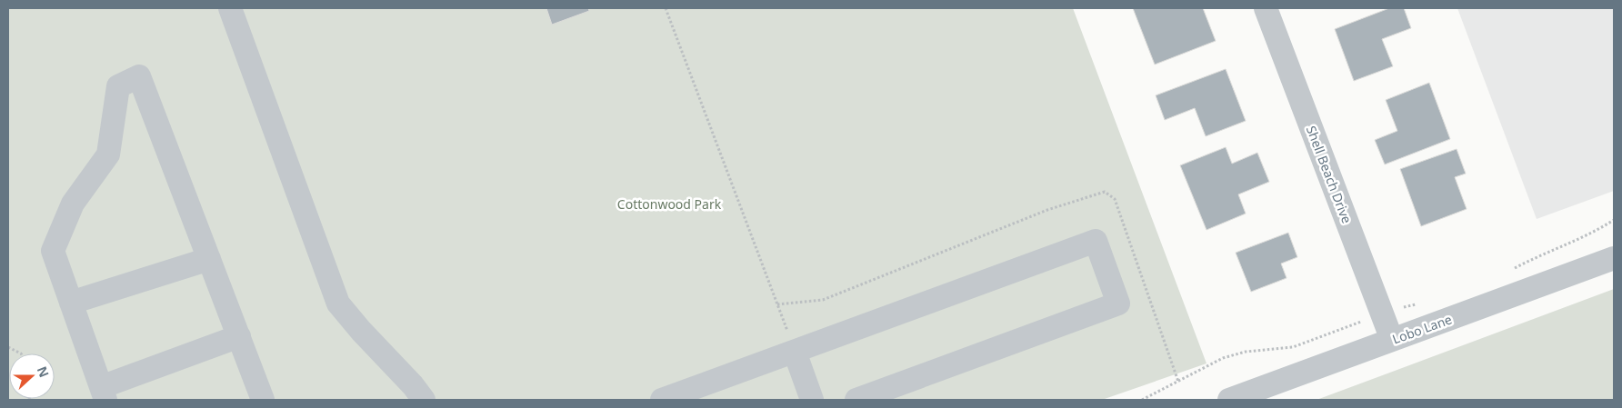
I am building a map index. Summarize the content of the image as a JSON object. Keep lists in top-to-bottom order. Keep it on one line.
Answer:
{"streets":{"street":["Shell Beach Drive","Lobo Lane"]},"crossings":[["Shell Beach Drive","Lobo Lane"]],"parks":["Cottonwood Park"],"north":"right"}
